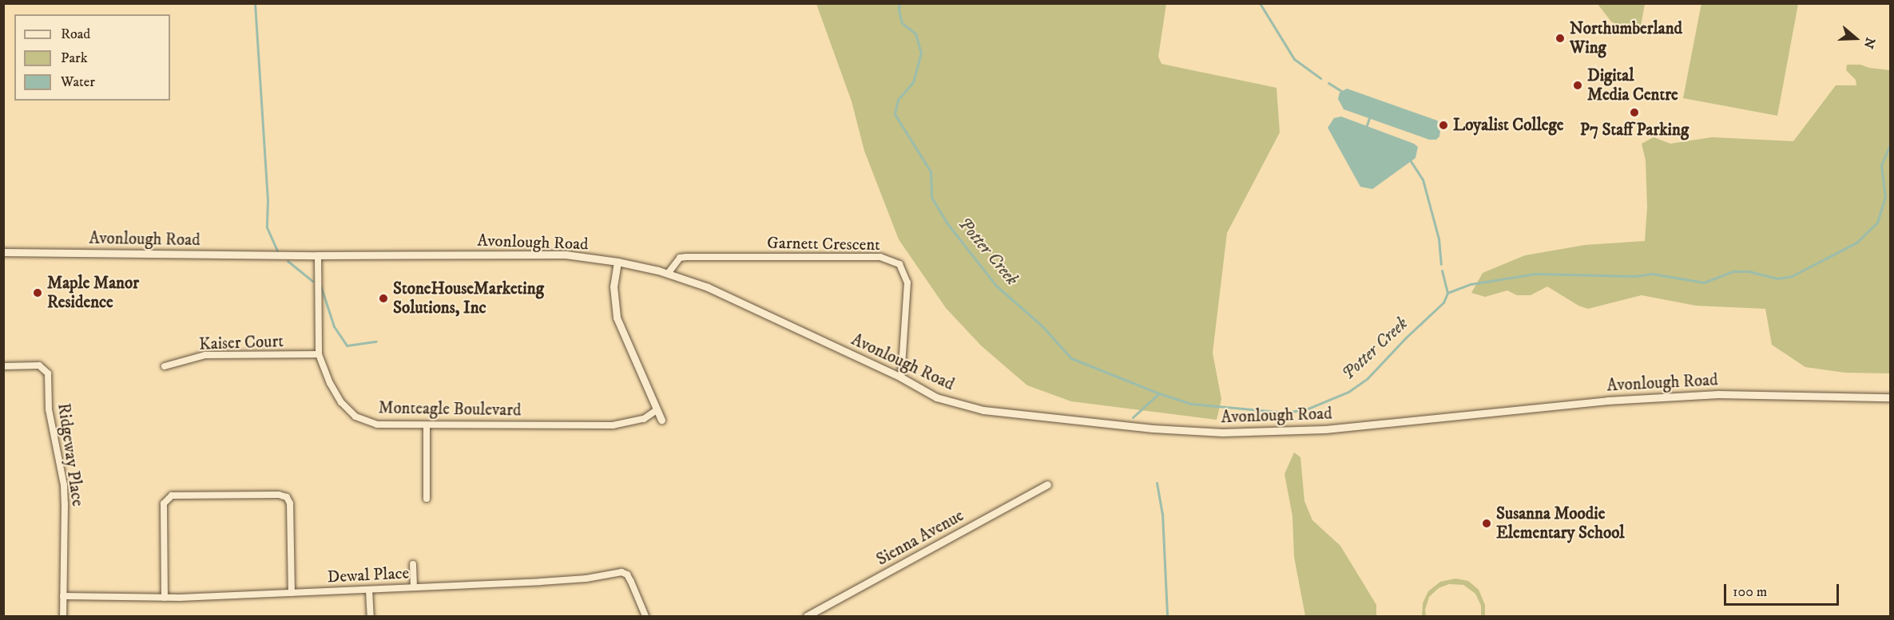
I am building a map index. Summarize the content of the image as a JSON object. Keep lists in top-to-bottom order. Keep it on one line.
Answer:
{"streets":{"street":["Avonlough Road","Garnett Crescent","Kaiser Court","Monteagle Boulevard","Ridgeway Place","Sienna Avenue","Dewal Place"]},"crossings":[["Avonlough Road","Garnett Crescent"],["Avonlough Road","Monteagle Boulevard"],["Kaiser Court","Monteagle Boulevard"],["Ridgeway Place","Dewal Place"]],"water":["Potter Creek"],"places":["Northumberland Wing","Digital Media Centre","P7 Staff Parking","Loyalist College","Maple Manor Residence","StoneHouseMarketing Solutions, Inc","Susanna Moodie Elementary School"],"legend":["Road","Park","Water"],"scale_bar":"100 m","north":"right"}
